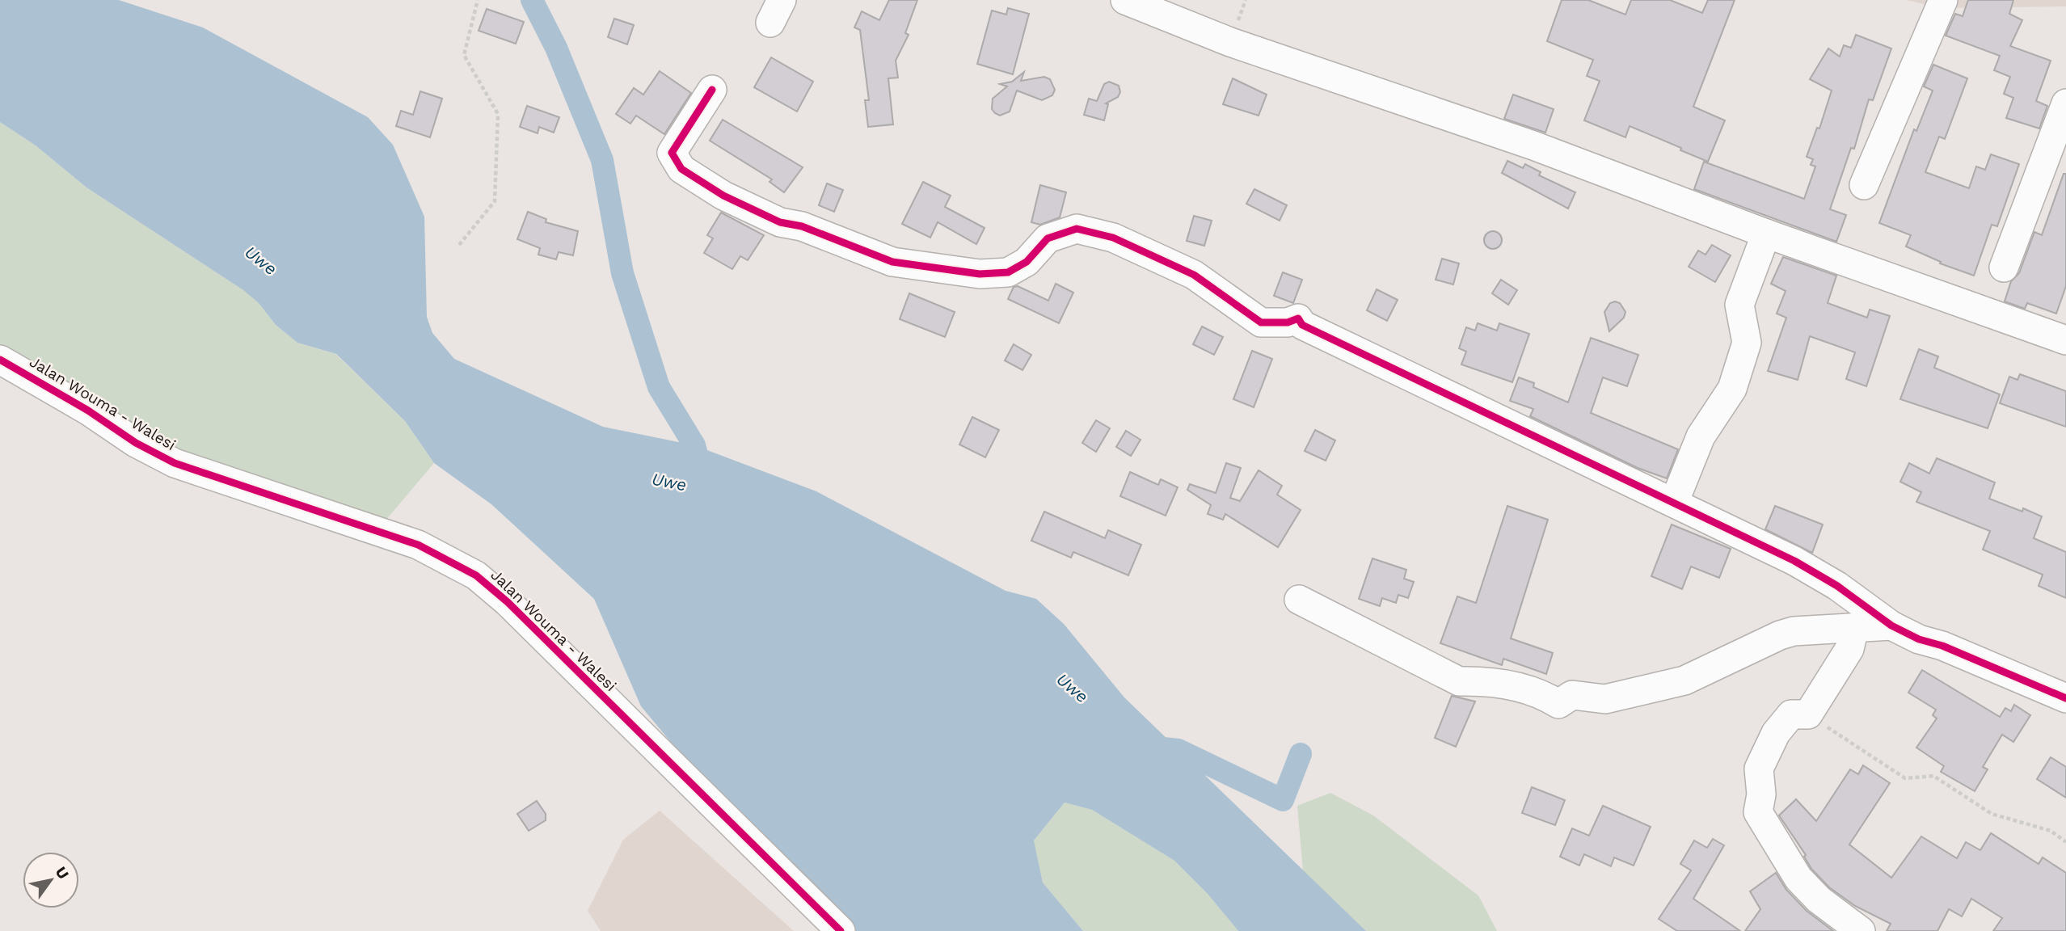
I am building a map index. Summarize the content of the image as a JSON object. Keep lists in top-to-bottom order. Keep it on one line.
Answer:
{"streets":{"street":["Jalan Wouma - Walesi"]},"water":["Uwe"],"north":"top right"}
